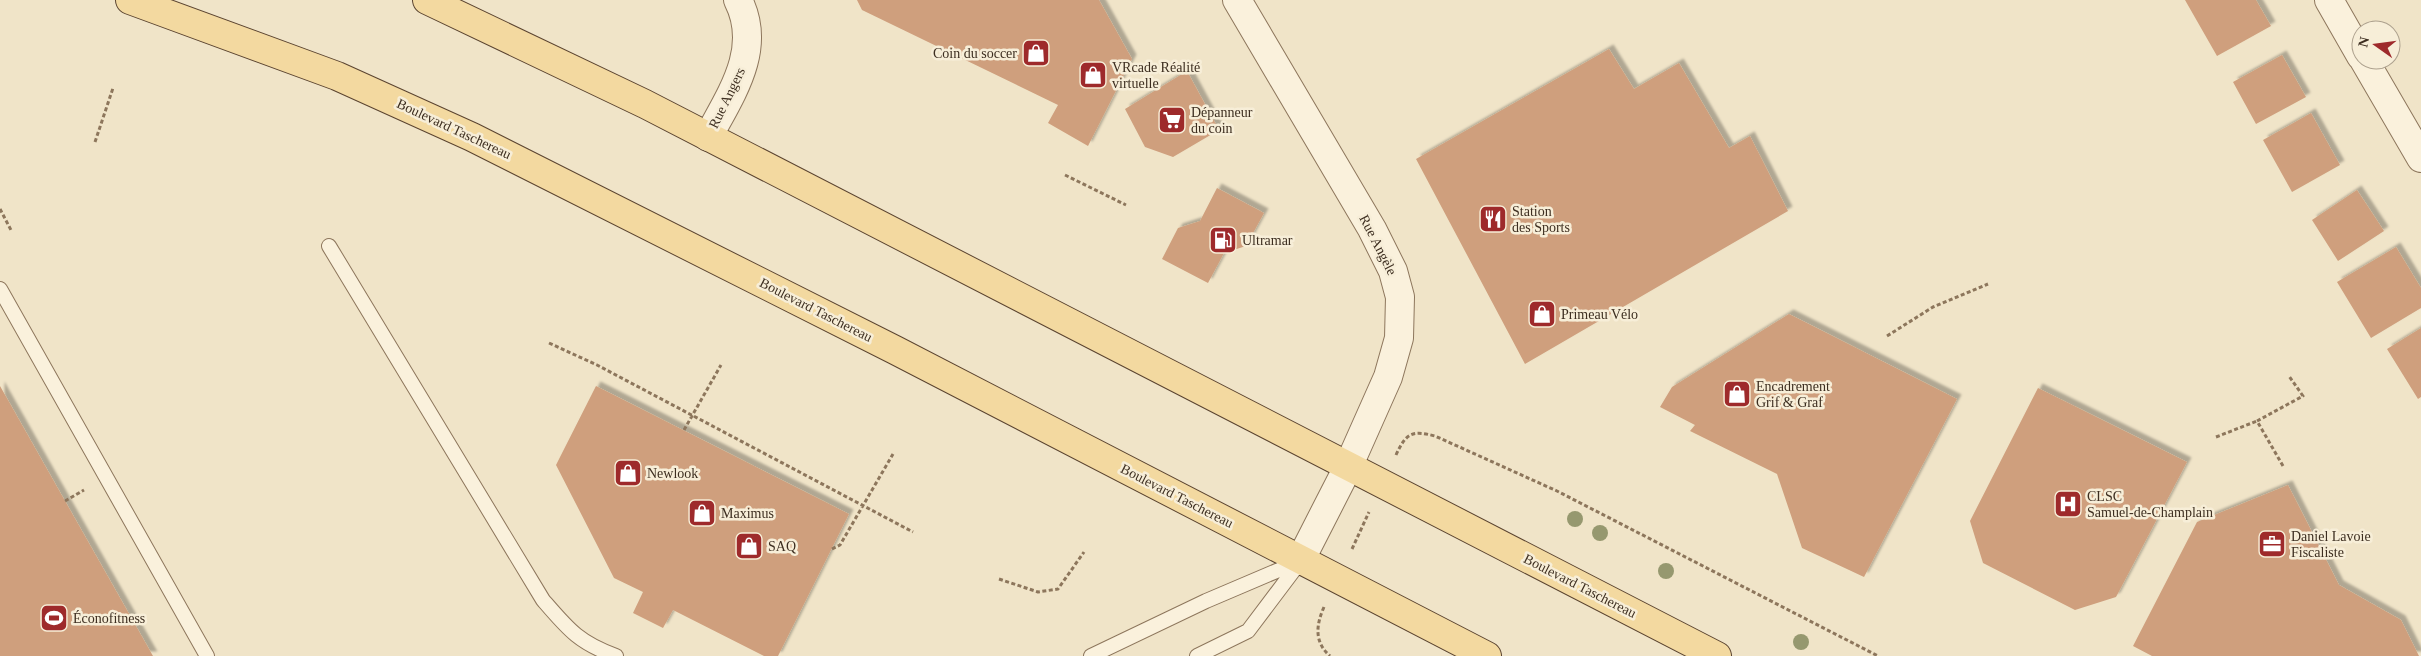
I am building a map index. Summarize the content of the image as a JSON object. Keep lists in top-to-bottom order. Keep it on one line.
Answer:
{"streets":{"main road":["Boulevard Taschereau"],"street":["Rue Angers","Rue Angèle"]},"crossings":[["Rue Angers","Boulevard Taschereau"],["Boulevard Taschereau","Rue Angèle"]],"places":{"shop":["Coin du soccer","VRcade Réalité virtuelle","Primeau Vélo","Encadrement Grif & Graf","Newlook","Maximus","SAQ"],"supermarket":["Dépanneur du coin"],"restaurant":["Station des Sports"],"fuel station":["Ultramar"],"hospital":["CLSC Samuel-de-Champlain"],"office":["Daniel Lavoie Fiscaliste"],"sports":["Éconofitness"]},"north":"left"}
